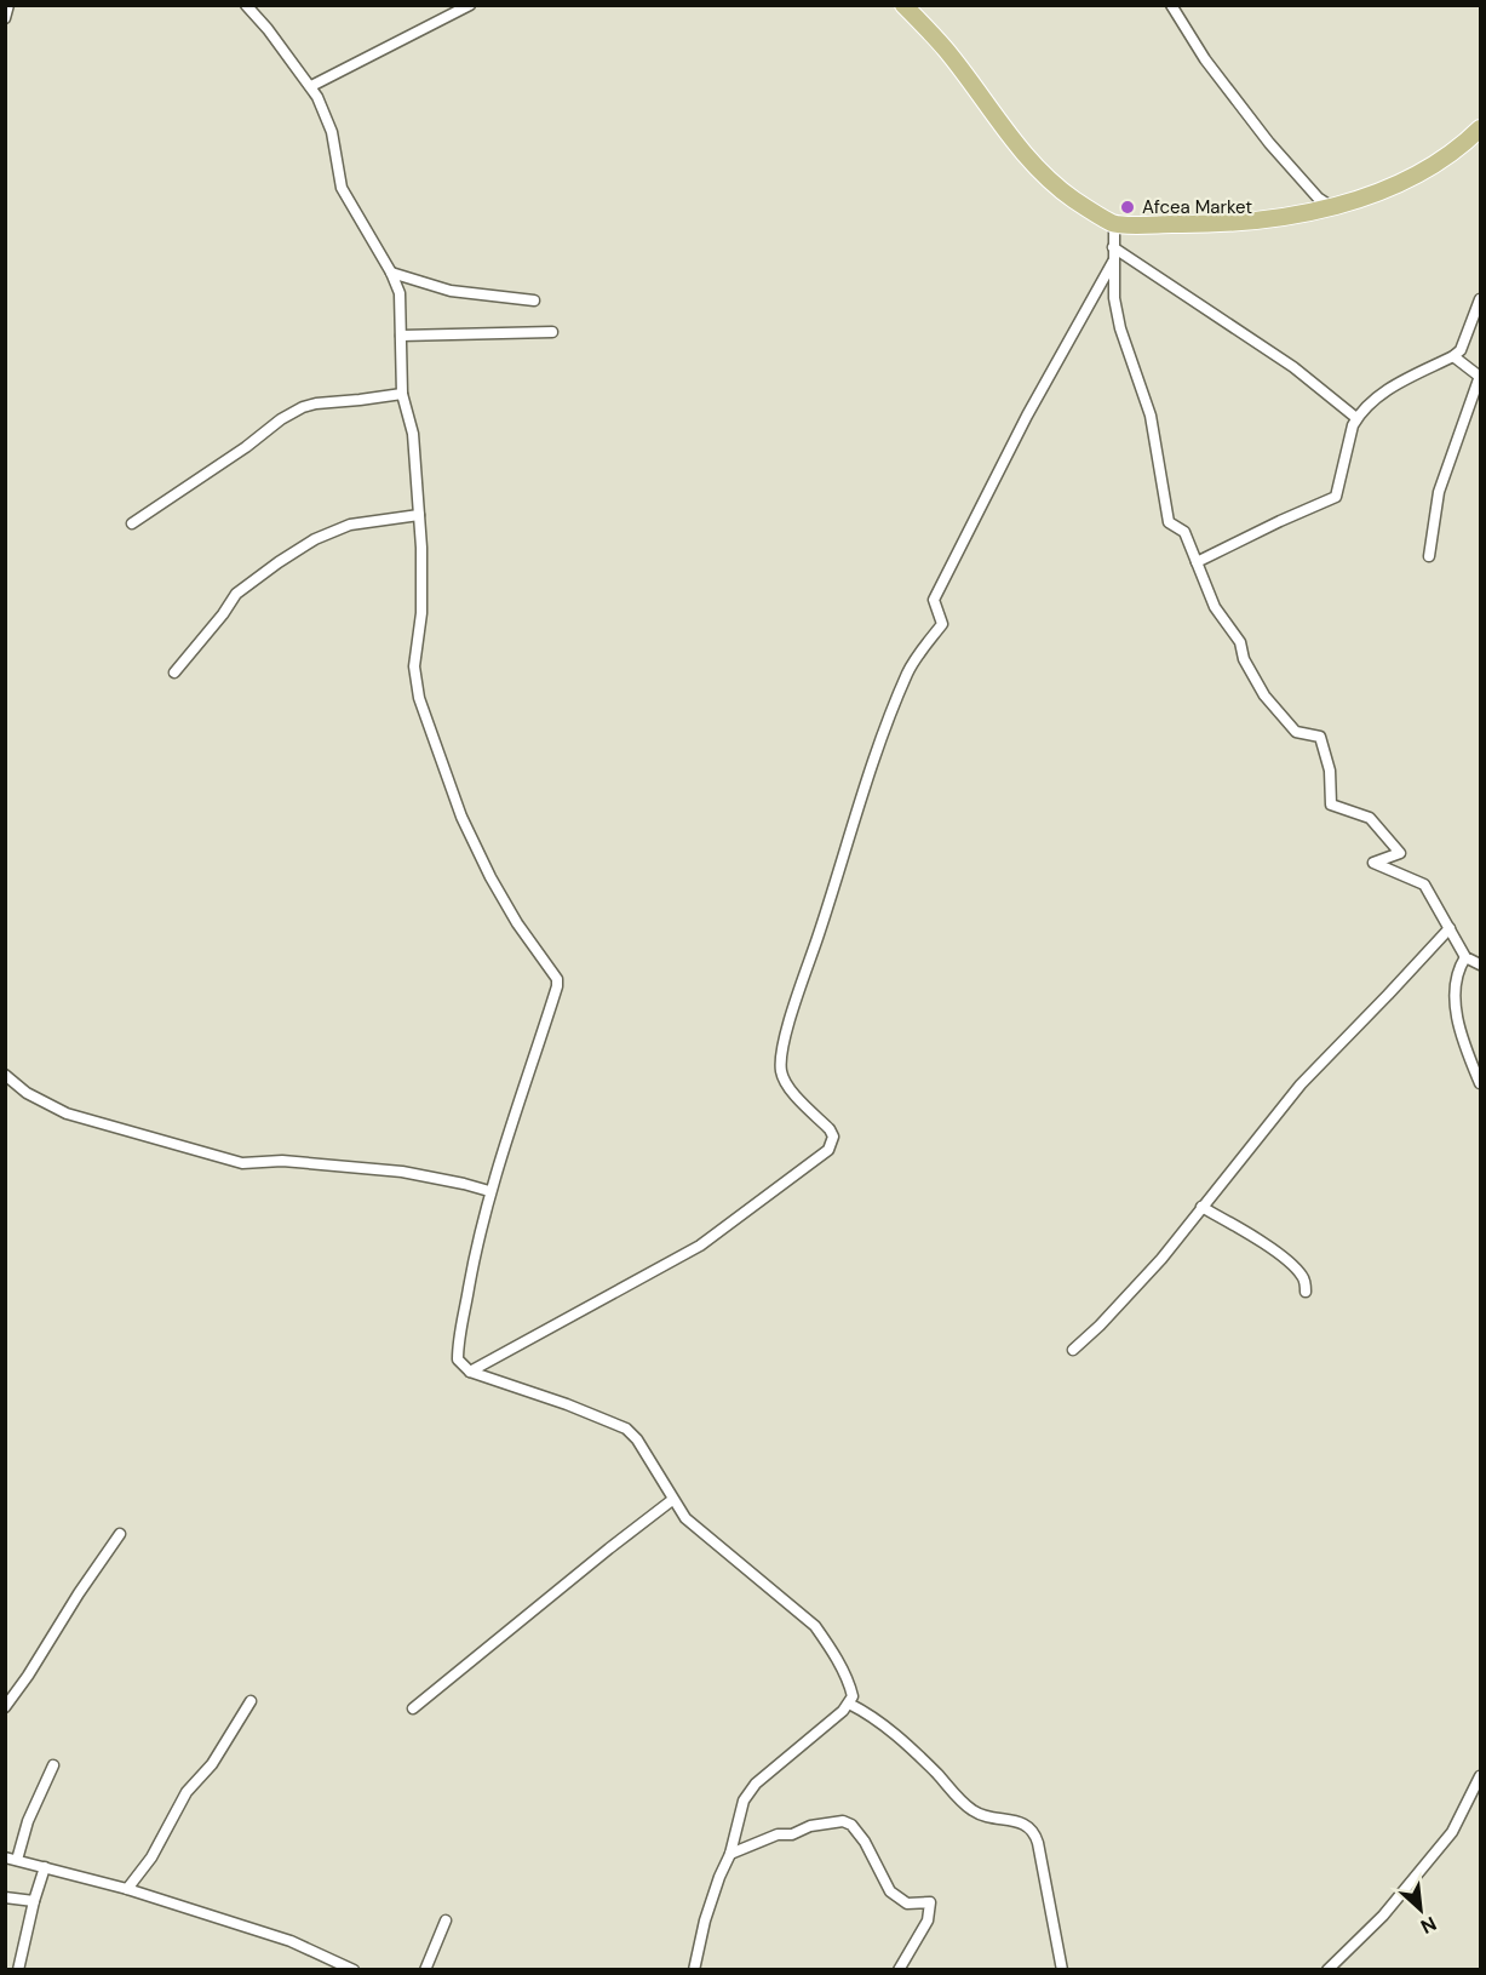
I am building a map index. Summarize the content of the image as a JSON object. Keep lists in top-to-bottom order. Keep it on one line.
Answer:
{"places":["Afcea Market"],"north":"bottom right"}
